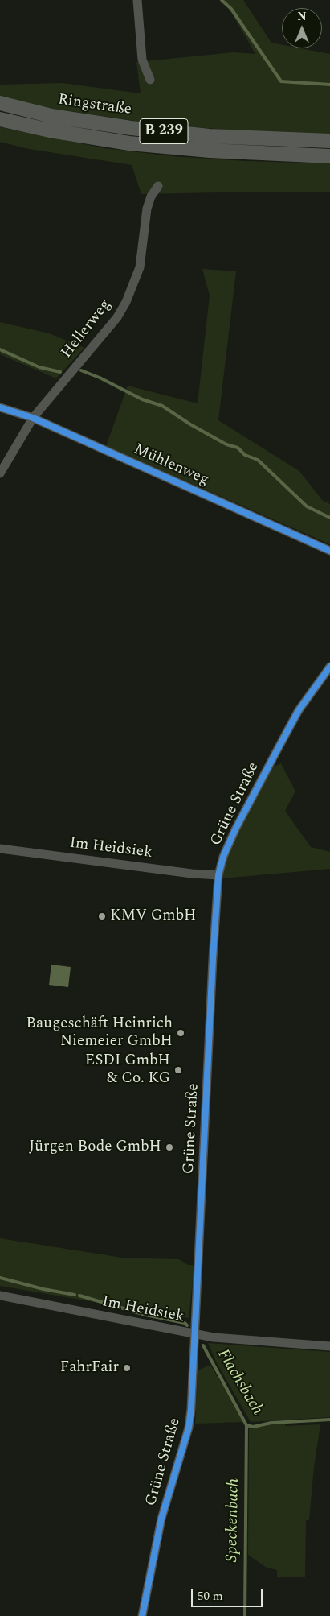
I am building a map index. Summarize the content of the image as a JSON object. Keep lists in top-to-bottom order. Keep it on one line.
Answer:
{"streets":{"highway":["Ringstraße","B 239"],"street":["Hellerweg","Mühlenweg","Grüne Straße","Im Heidsiek"]},"crossings":[["Hellerweg","Mühlenweg"],["Grüne Straße","Im Heidsiek"]],"water":["Flachsbach","Speckenbach"],"places":["KMV GmbH","Baugeschäft Heinrich Niemeier GmbH","ESDI GmbH & Co. KG","Jürgen Bode GmbH","FahrFair"],"scale_bar":"50 m","north":"top"}
